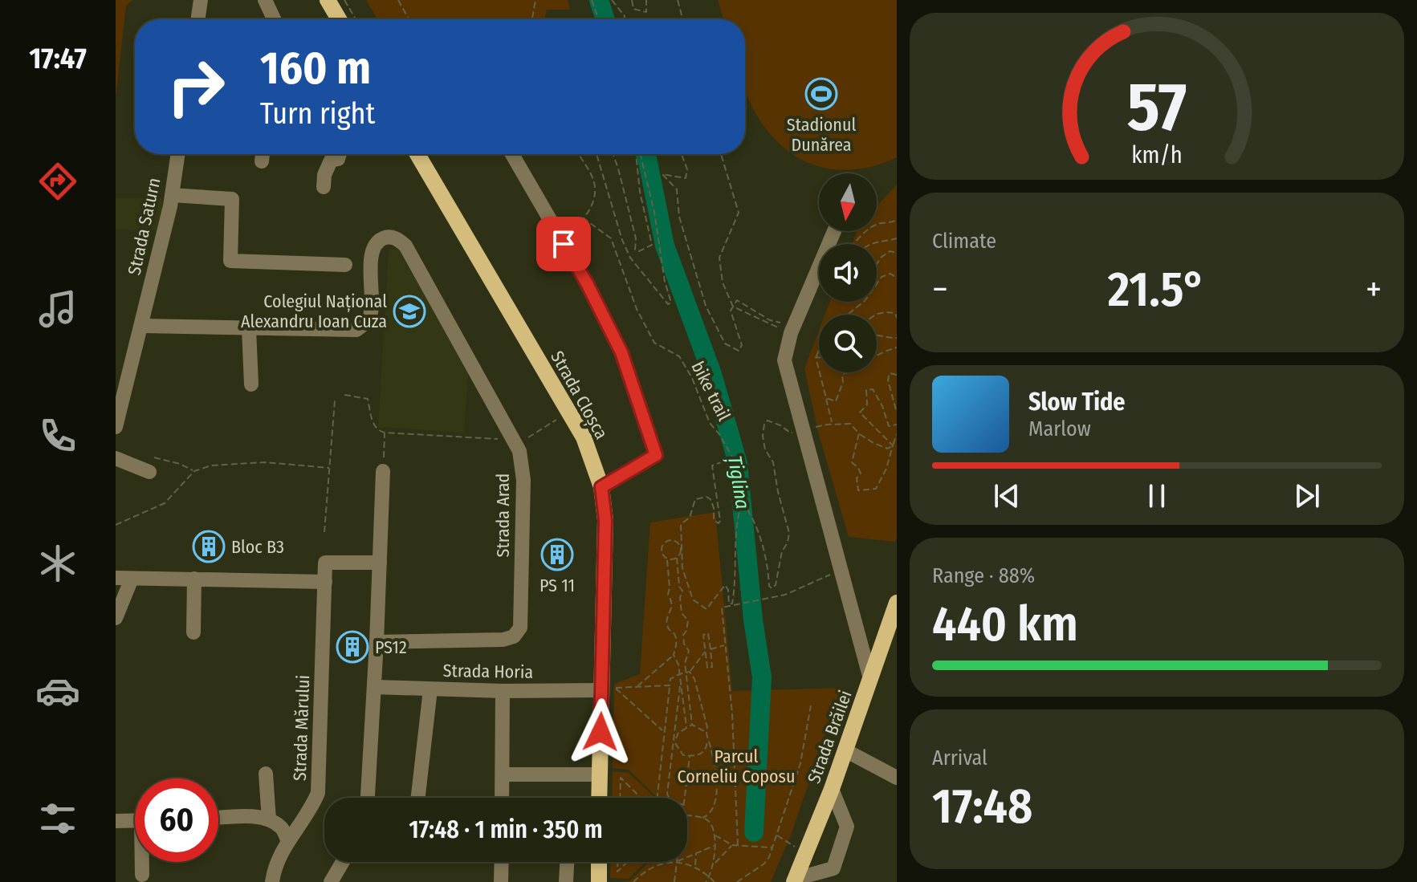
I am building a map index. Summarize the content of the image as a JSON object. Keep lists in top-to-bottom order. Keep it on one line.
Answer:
{"streets":{"main road":["Strada Cloșca","Strada Brăilei"],"street":["Strada Saturn","Strada Arad","Strada Horia","Strada Mărului"],"path":["bike trail"]},"crossings":[["Strada Cloșca","Strada Horia"]],"water":["Țiglina"],"parks":["Parcul Corneliu Coposu"],"places":{"sports":["Stadionul Dunărea"],"school or university":["Colegiul Național Alexandru Ioan Cuza"],"building":["Bloc B3","PS 11","PS12"]},"north":"bottom","page":{"tabs":"17:47","turn":["160 m","Turn right"],"tile":["Climate",["Range · 88%","440 km"],["Arrival","17:48"]],"heat":["−","21.5°","+"],"song":["Slow Tide","Marlow"],"limit":"60","trip":"17:48 · 1 min · 350 m","gauge":["57","km/h"]}}
